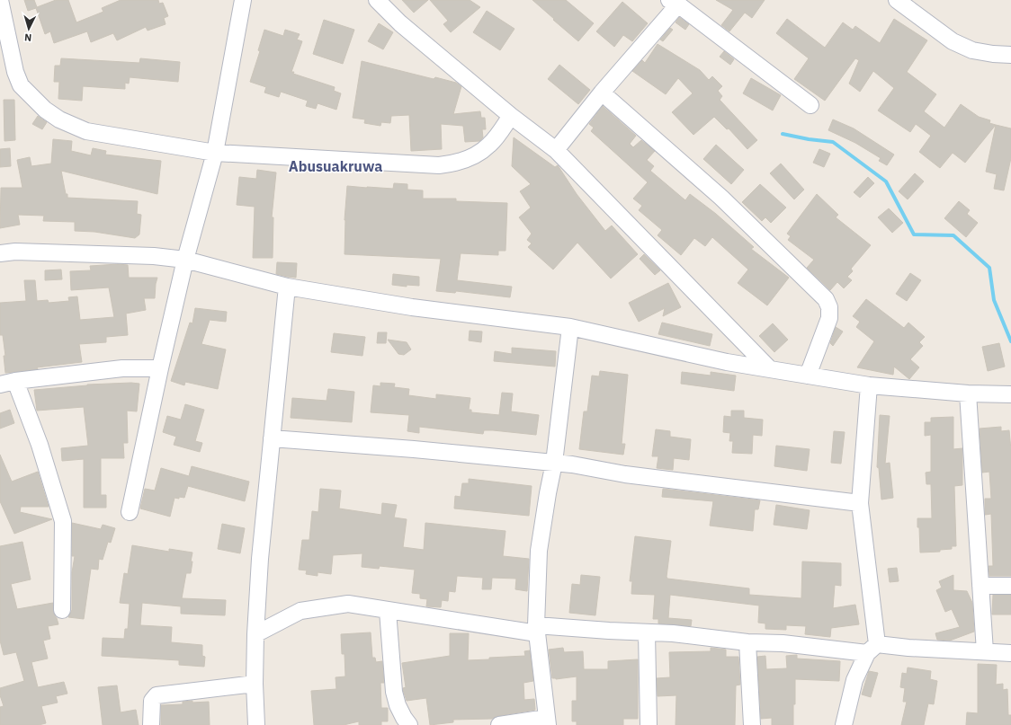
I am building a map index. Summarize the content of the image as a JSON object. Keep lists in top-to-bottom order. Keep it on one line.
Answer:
{"districts":["Abusuakruwa"],"north":"bottom"}
